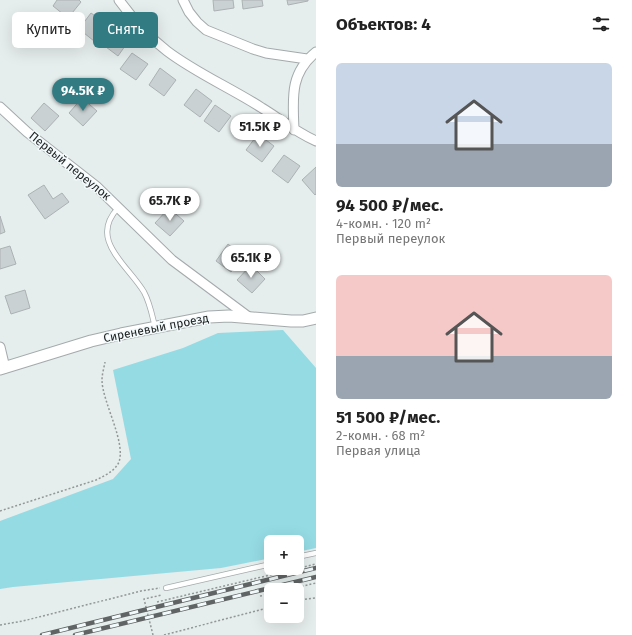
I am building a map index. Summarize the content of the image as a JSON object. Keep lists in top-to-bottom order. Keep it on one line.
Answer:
{"streets":{"street":["Первый переулок","Сиреневый проезд"]},"crossings":[["Первый переулок","Сиреневый проезд"]],"page":{"heading":"Объектов: 4","chip":["Купить","Снять"],"list":[{"name":"94 500 ₽/мес.","note":"4-комн. · 120 m² · Первый переулок"},{"name":"51 500 ₽/мес.","note":"2-комн. · 68 m² · Первая улица"}],"price":["94.5K ₽","51.5K ₽","65.7K ₽","65.1K ₽"],"map_buttons":["+","−"]}}
